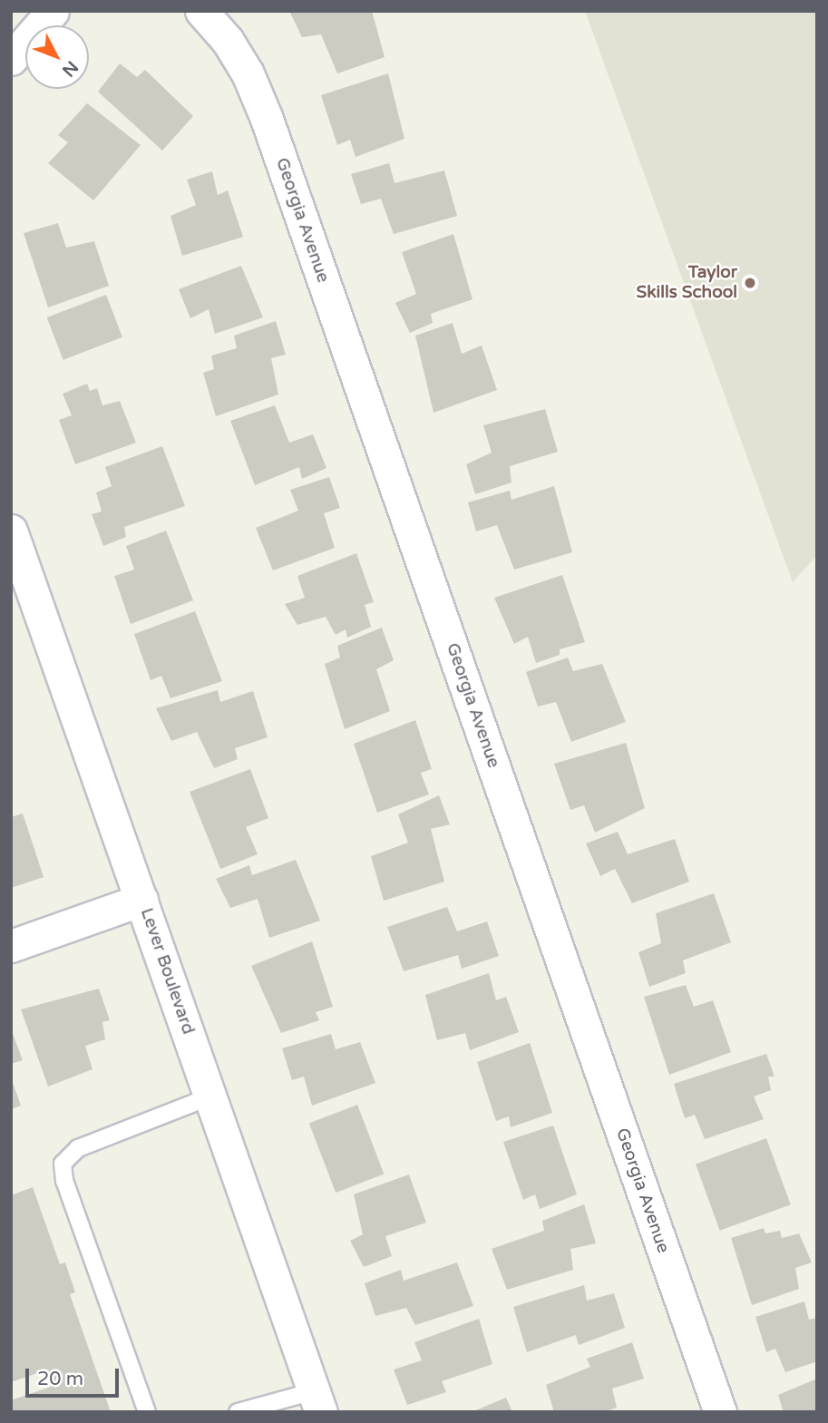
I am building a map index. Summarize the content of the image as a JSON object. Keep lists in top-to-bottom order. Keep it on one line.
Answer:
{"streets":{"street":["Georgia Avenue","Lever Boulevard"]},"places":["Taylor Skills School"],"scale_bar":"20 m","north":"bottom right"}
